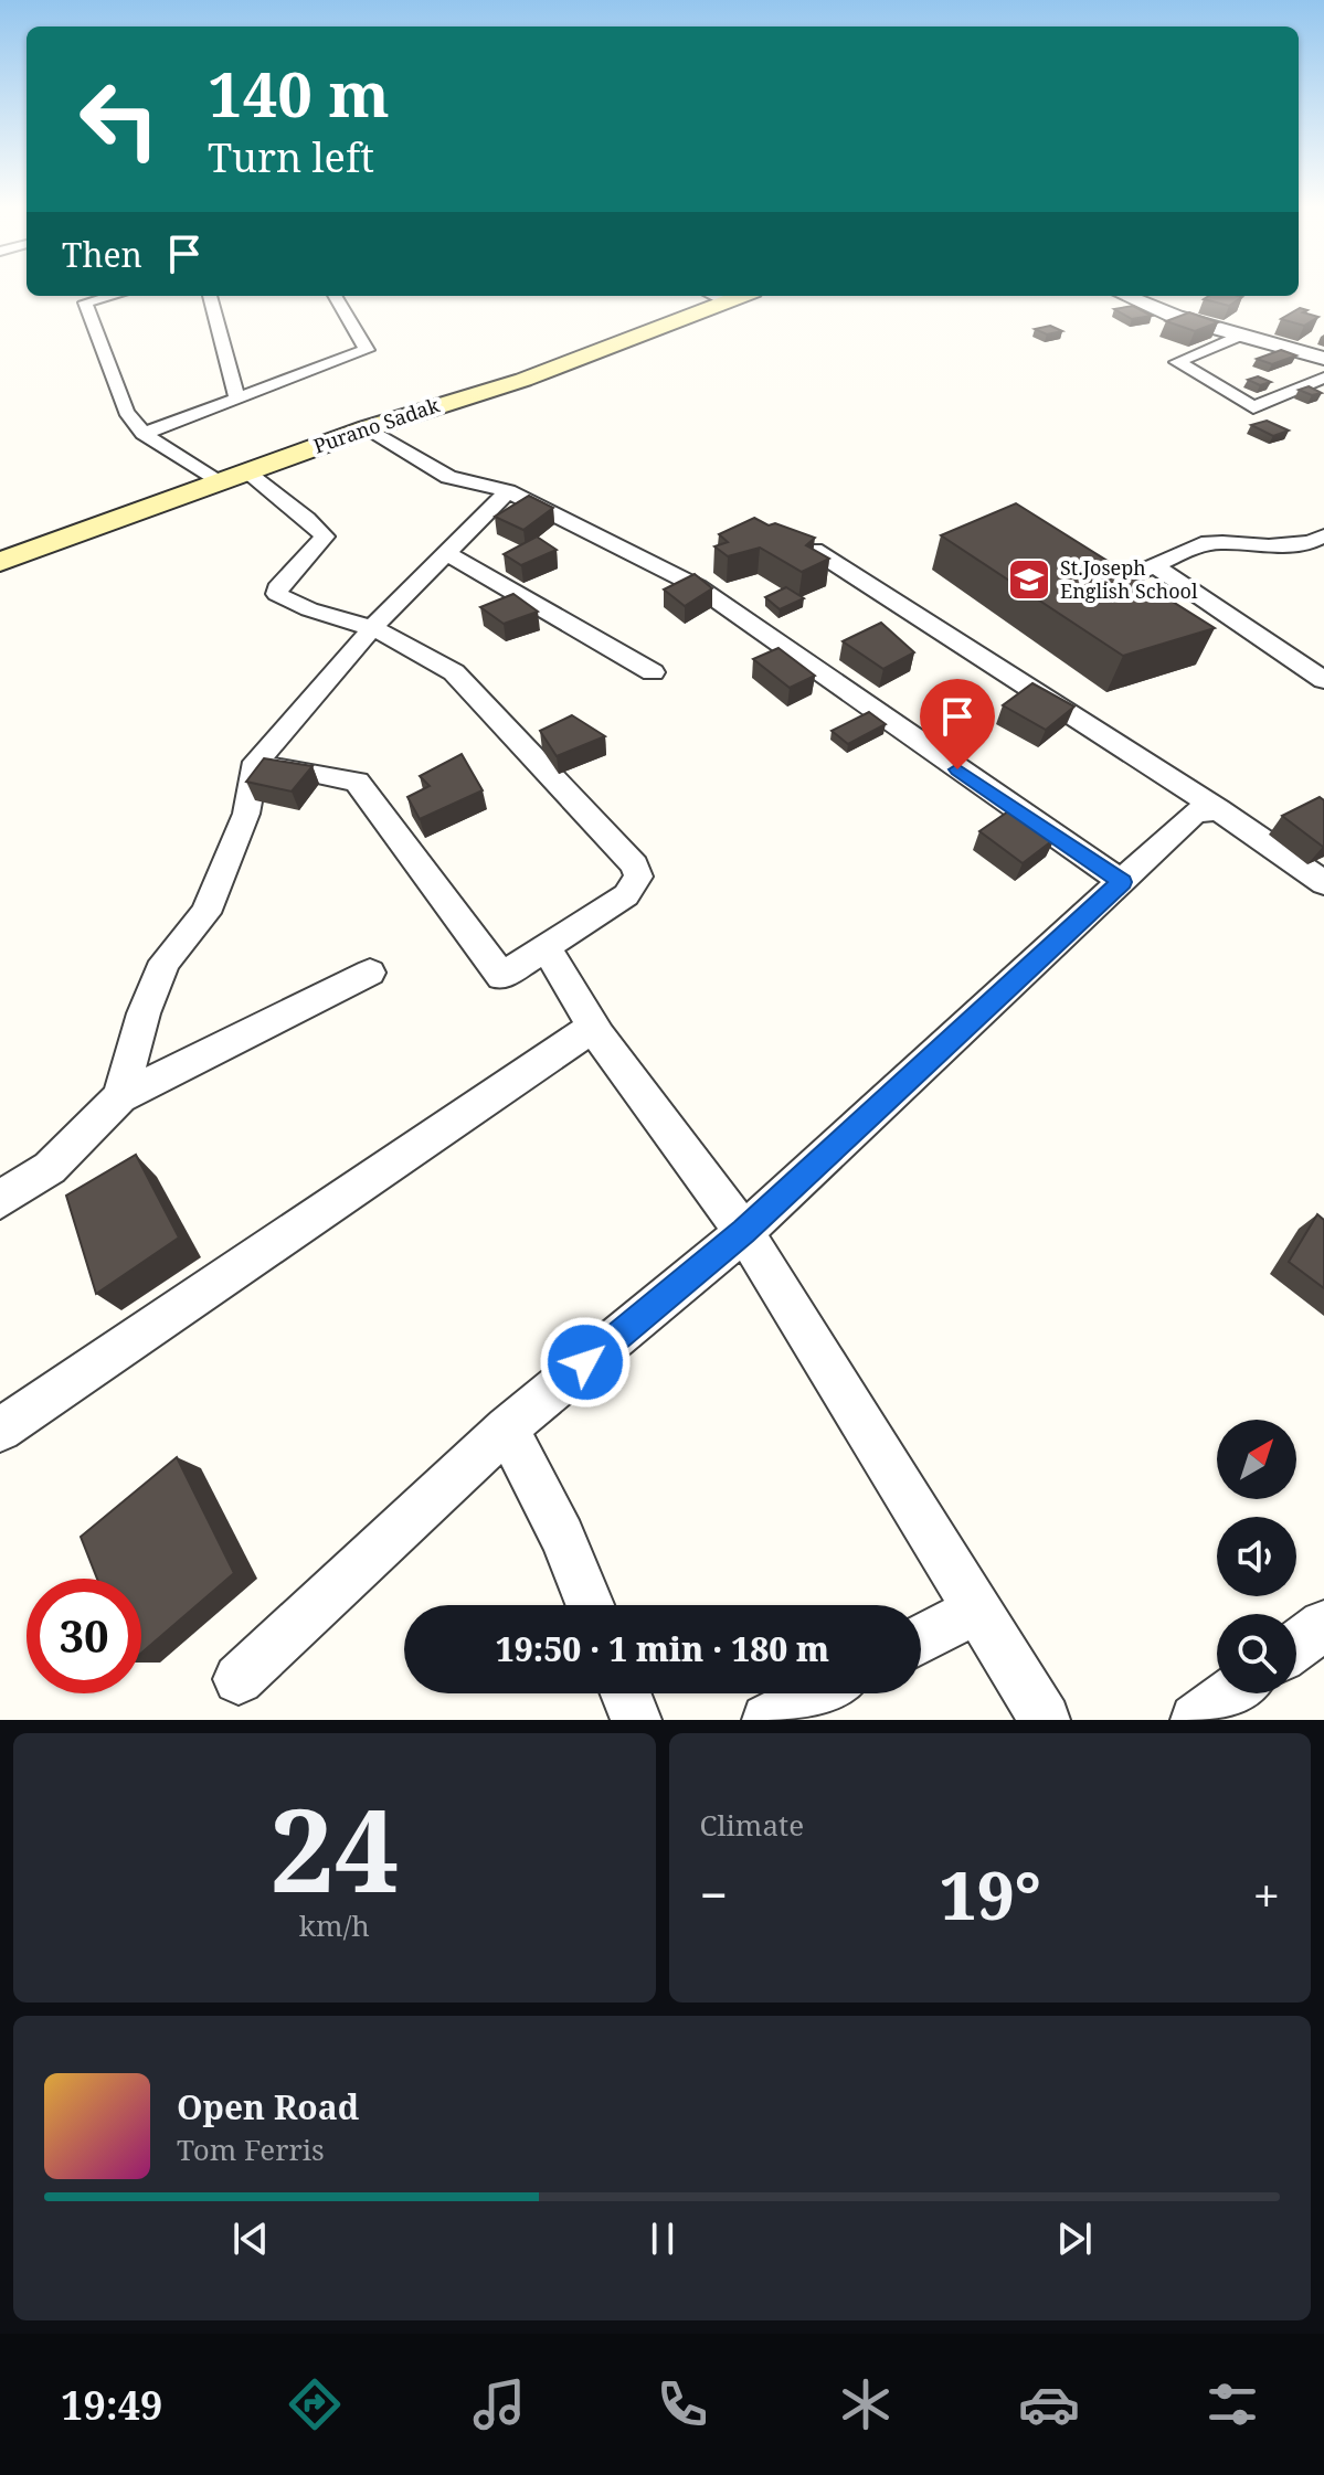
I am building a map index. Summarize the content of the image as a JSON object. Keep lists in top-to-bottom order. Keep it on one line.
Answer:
{"streets":{"main road":["Purano Sadak"]},"places":{"school or university":["St.Joseph English School"]},"north":"top right","page":{"turn":["140 m","Turn left"],"then":"Then","limit":"30","trip":"19:50 · 1 min · 180 m","tile":[["24","km/h"],"Climate"],"heat":["−","19°","+"],"song":["Open Road","Tom Ferris"],"tabs":"19:49"}}
